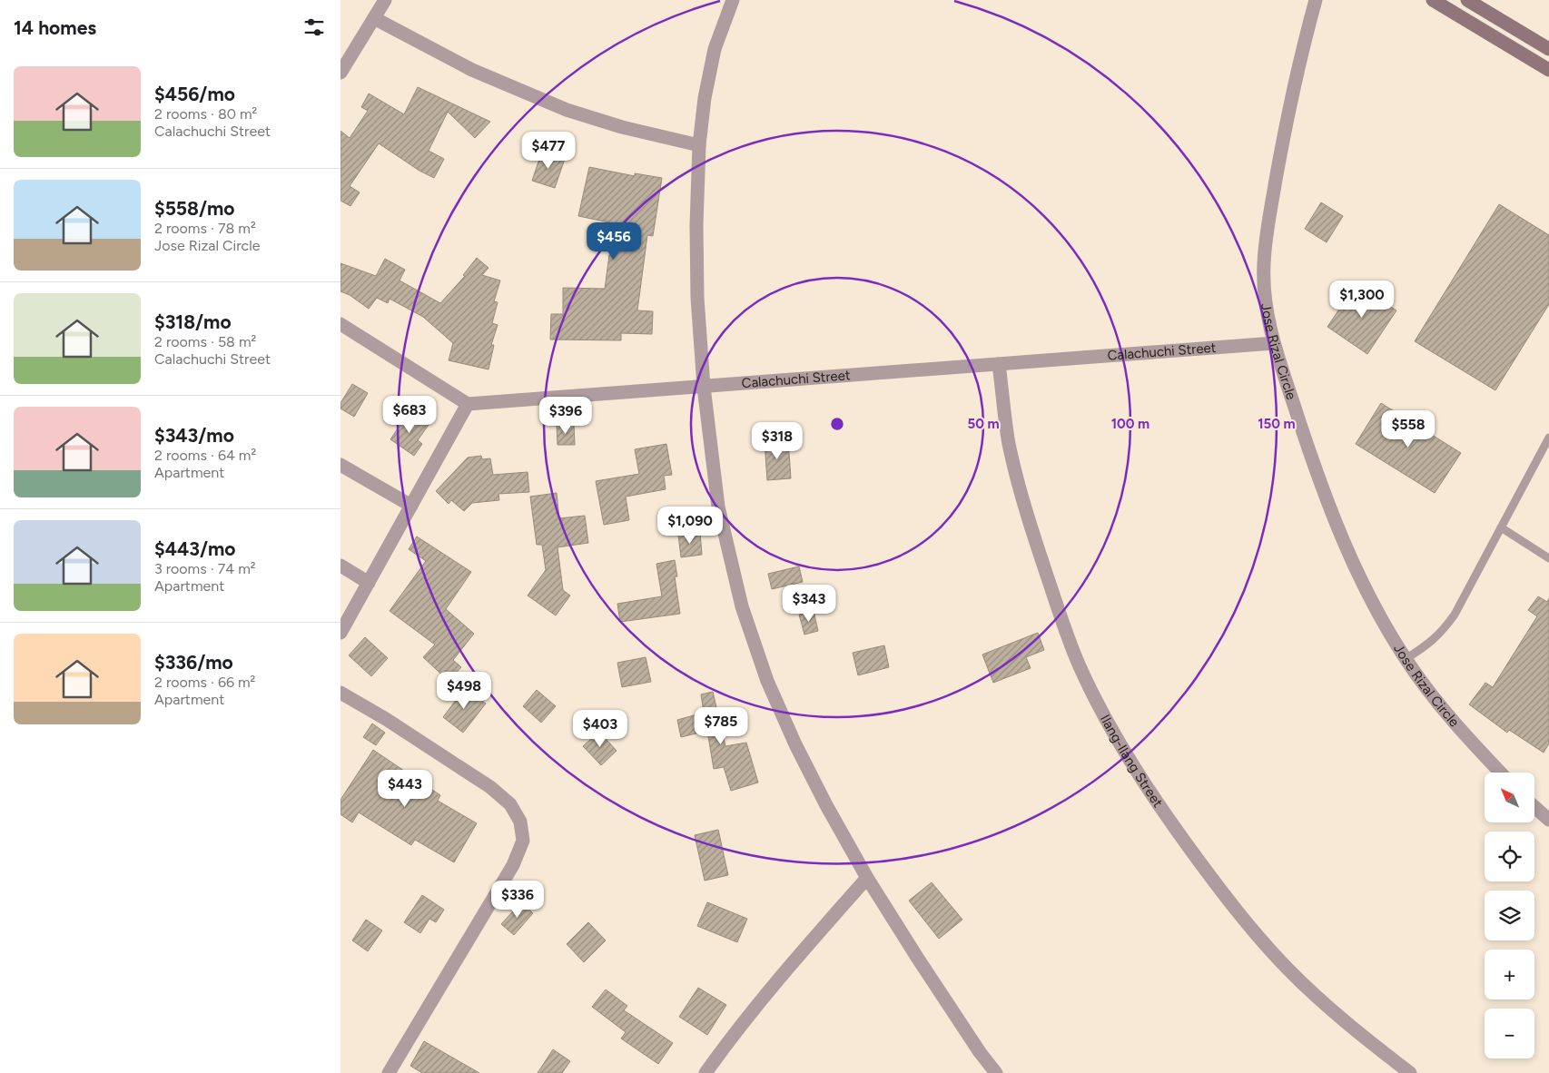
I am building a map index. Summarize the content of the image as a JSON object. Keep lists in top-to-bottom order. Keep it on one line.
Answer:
{"streets":{"street":["Jose Rizal Circle","Calachuchi Street","Ilang-Ilang Street"]},"crossings":[["Jose Rizal Circle","Calachuchi Street"],["Calachuchi Street","Ilang-Ilang Street"]],"north":"top left","page":{"heading":"14 homes","list":[{"name":"$456/mo","note":"2 rooms · 80 m² · Calachuchi Street"},{"name":"$558/mo","note":"2 rooms · 78 m² · Jose Rizal Circle"},{"name":"$318/mo","note":"2 rooms · 58 m² · Calachuchi Street"},{"name":"$343/mo","note":"2 rooms · 64 m² · Apartment"},{"name":"$443/mo","note":"3 rooms · 74 m² · Apartment"},{"name":"$336/mo","note":"2 rooms · 66 m² · Apartment"}],"price":["$477","$456","$1,300","$683","$396","$558","$318","$1,090","$343","$498","$785","$403","$443","$336"],"map_buttons":["+","−"]},"rings":["50 m","100 m","150 m"]}
